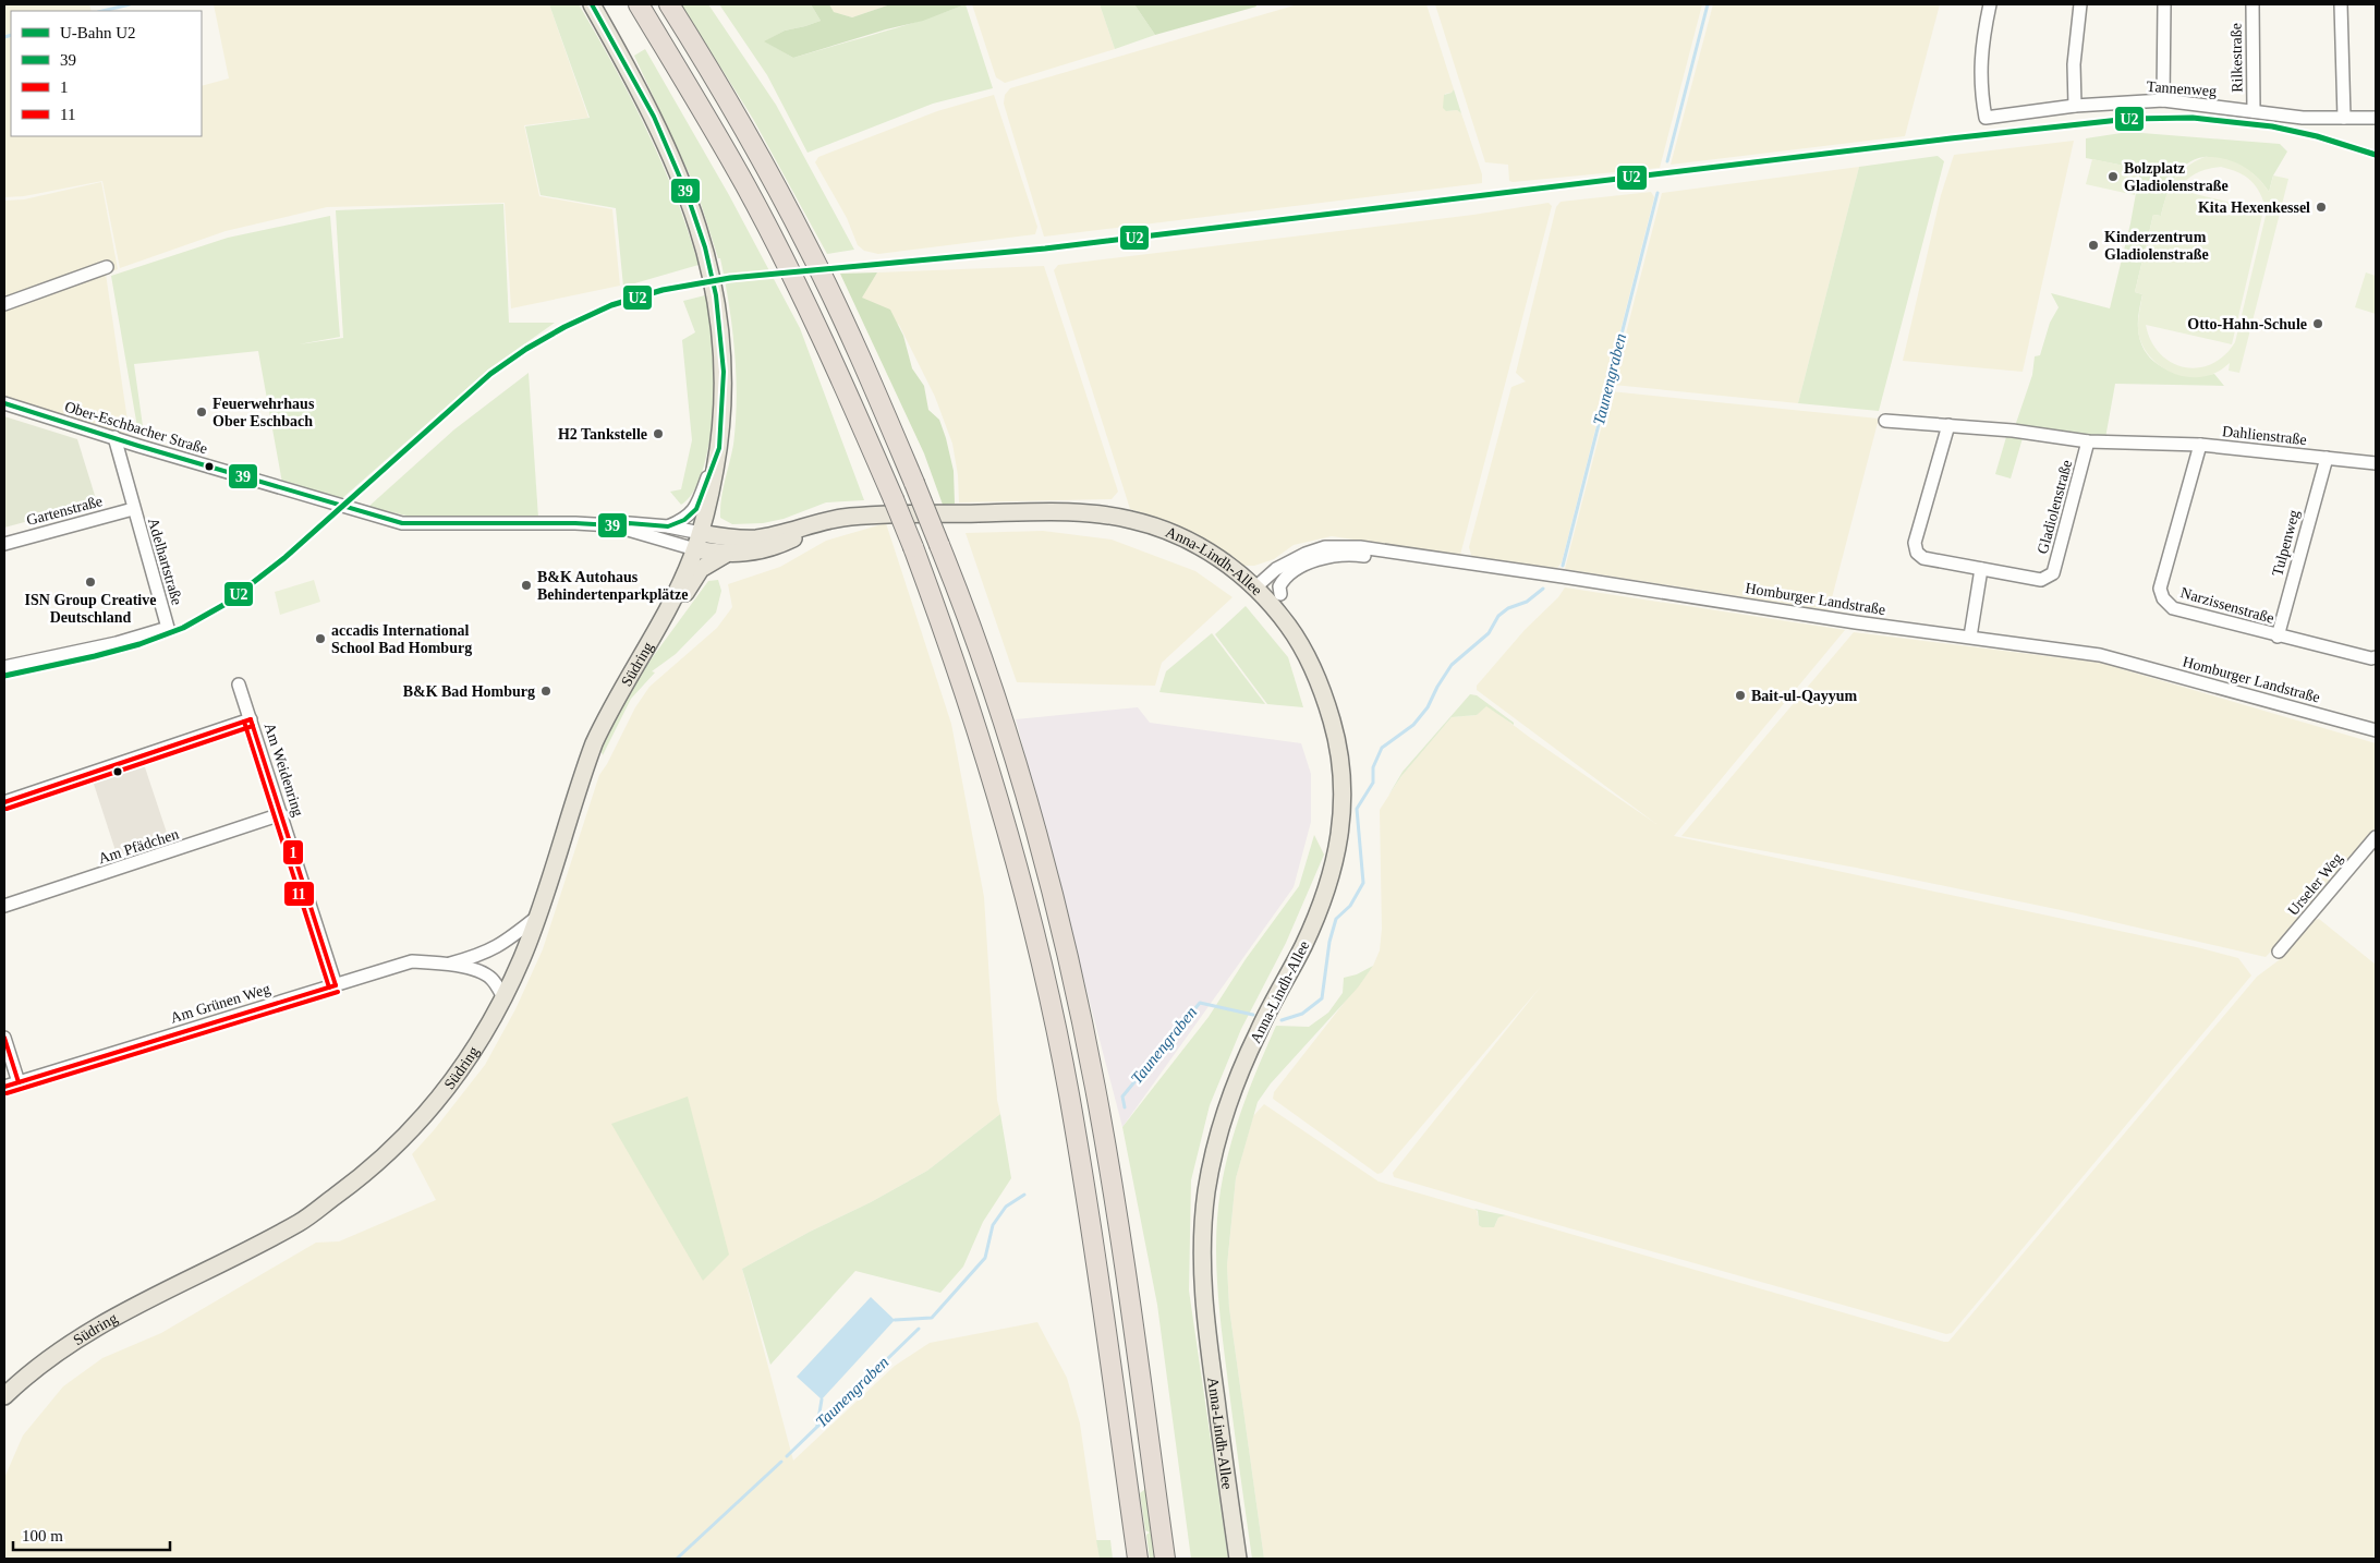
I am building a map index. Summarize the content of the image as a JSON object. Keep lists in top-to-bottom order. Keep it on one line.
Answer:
{"streets":{"main road":["Anna-Lindh-Allee","Südring"],"street":["Rilkestraße","Tannenweg","Ober-Eschbacher Straße","Dahlienstraße","Gladiolenstraße","Gartenstraße","Tulpenweg","Adelhartstraße","Homburger Landstraße","Narzissenstraße","Am Weidenring","Am Pfädchen","Urseler Weg","Am Grünen Weg"]},"crossings":[["Rilkestraße","Tannenweg"],["Ober-Eschbacher Straße","Adelhartstraße"],["Dahlienstraße","Gladiolenstraße"],["Dahlienstraße","Tulpenweg"],["Dahlienstraße","Narzissenstraße"],["Gartenstraße","Adelhartstraße"],["Tulpenweg","Narzissenstraße"],["Anna-Lindh-Allee","Homburger Landstraße"],["Südring","Am Grünen Weg"],["Am Weidenring","Am Pfädchen"],["Am Weidenring","Am Grünen Weg"]],"water":["Taunengraben"],"places":["Bolzplatz Gladiolenstraße","Kita Hexenkessel","Kinderzentrum Gladiolenstraße","Otto-Hahn-Schule","Feuerwehrhaus Ober Eschbach","H2 Tankstelle","ISN Group Creative Deutschland","B&K Autohaus Behindertenparkplätze","accadis International School Bad Homburg","B&K Bad Homburg","Bait-ul-Qayyum"],"lines":["transit line 39","metro line U2","transit line 1","transit line 11"],"legend":["U-Bahn U2","39","1","11"],"scale_bar":"100 m"}
